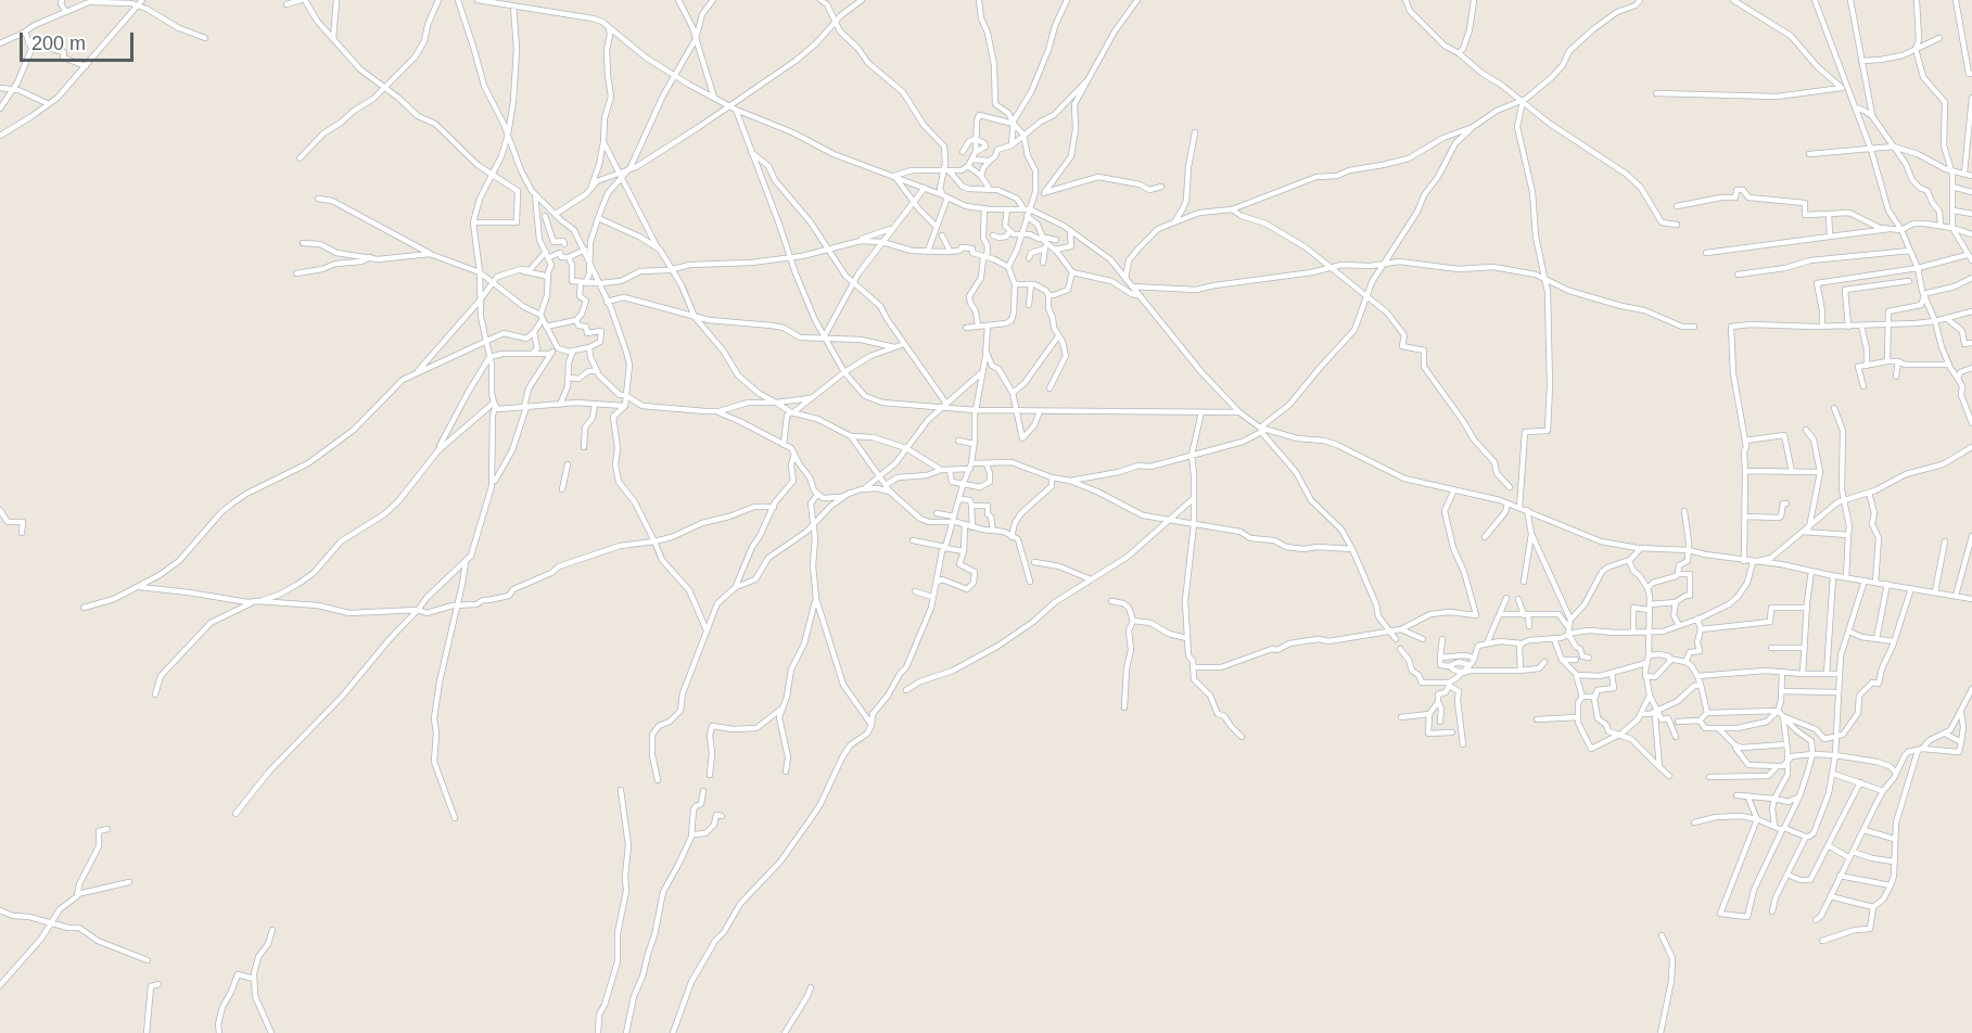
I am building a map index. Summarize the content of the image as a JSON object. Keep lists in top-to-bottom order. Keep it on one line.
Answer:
{"scale_bar":"200 m"}
